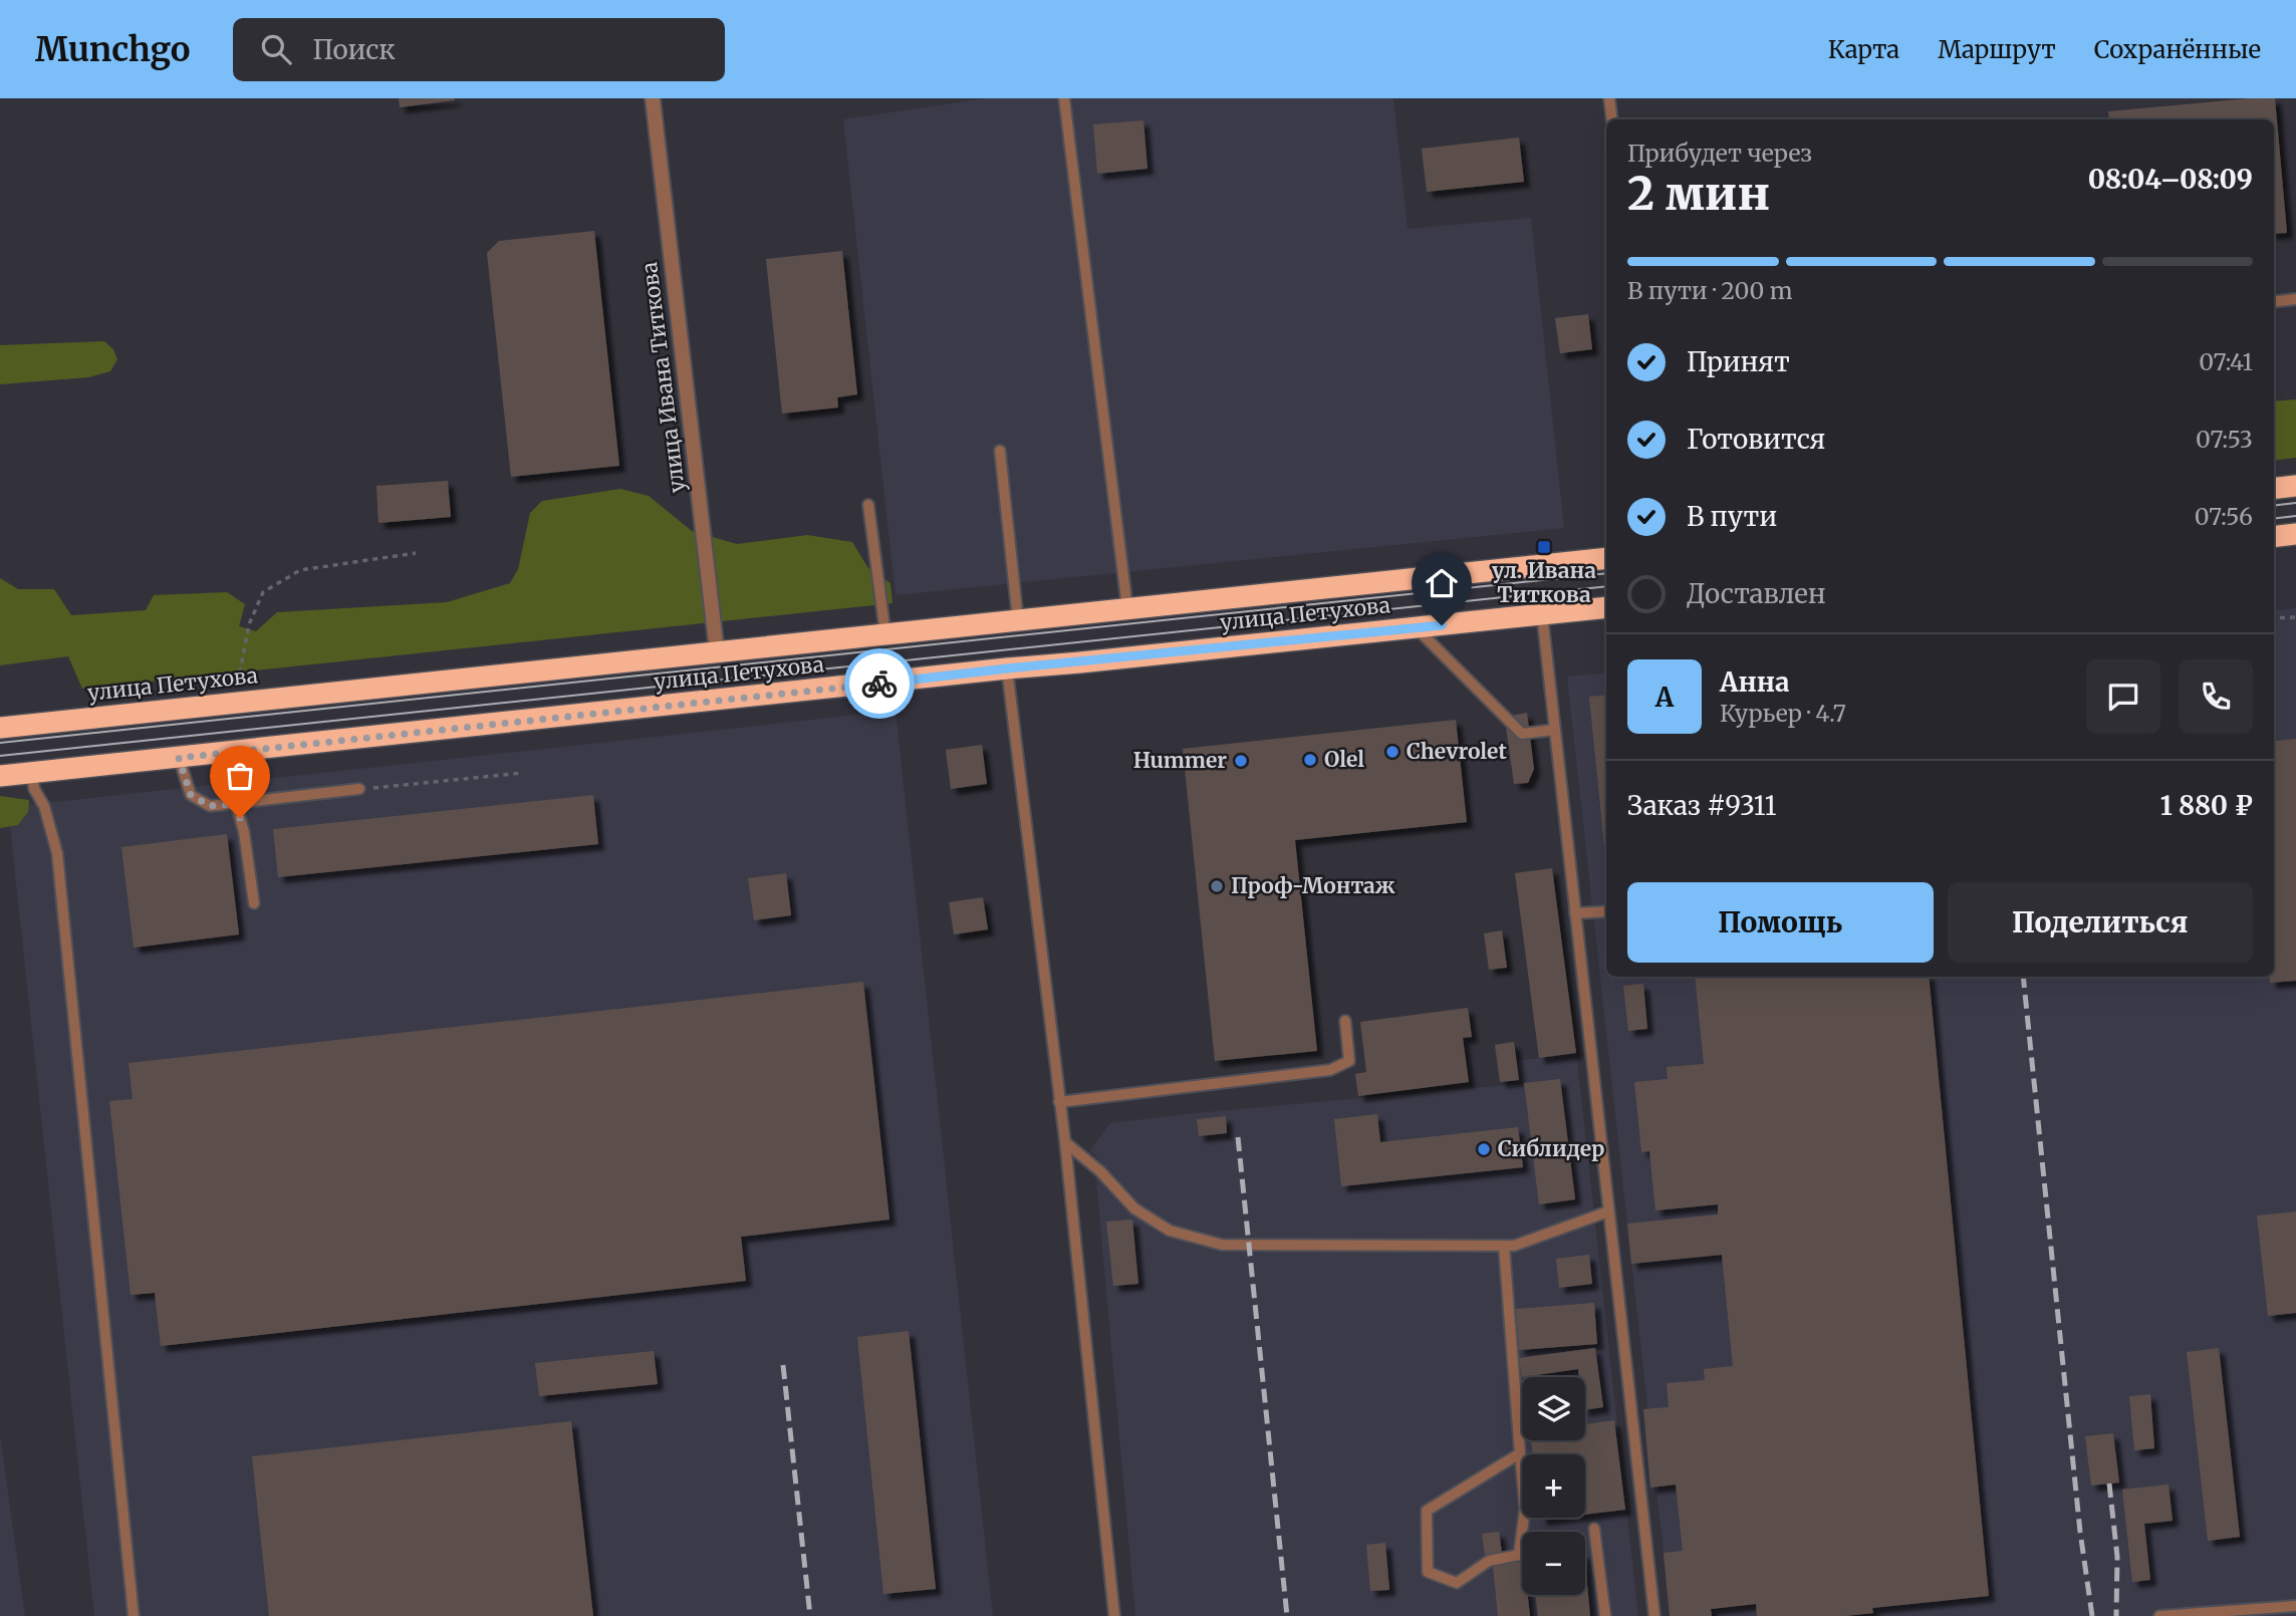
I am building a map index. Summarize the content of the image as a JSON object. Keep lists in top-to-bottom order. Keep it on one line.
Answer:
{"streets":{"highway":["улица Петухова"],"street":["улица Ивана Титкова"]},"crossings":[["улица Ивана Титкова","улица Петухова"]],"places":{"transit":["ул. Ивана Титкова"],"other":["Chevrolet","Olel","Hummer","Проф-Монтаж","Сиблидер"]},"page":{"header":"Munchgo","search":"Поиск","nav":["Карта","Маршрут","Сохранённые"],"heading":["2 мин","Прибудет через","08:04–08:09"],"panel":["Анна","Курьер · 4.7","Заказ #9311","1 880 ₽"],"bar":"В пути · 200 m","list":[["Принят","07:41"],["Готовится","07:53"],["В пути","07:56"],"Доставлен"],"round":"А","buttons":["Помощь","Поделиться"],"map_buttons":["+","−"]}}
